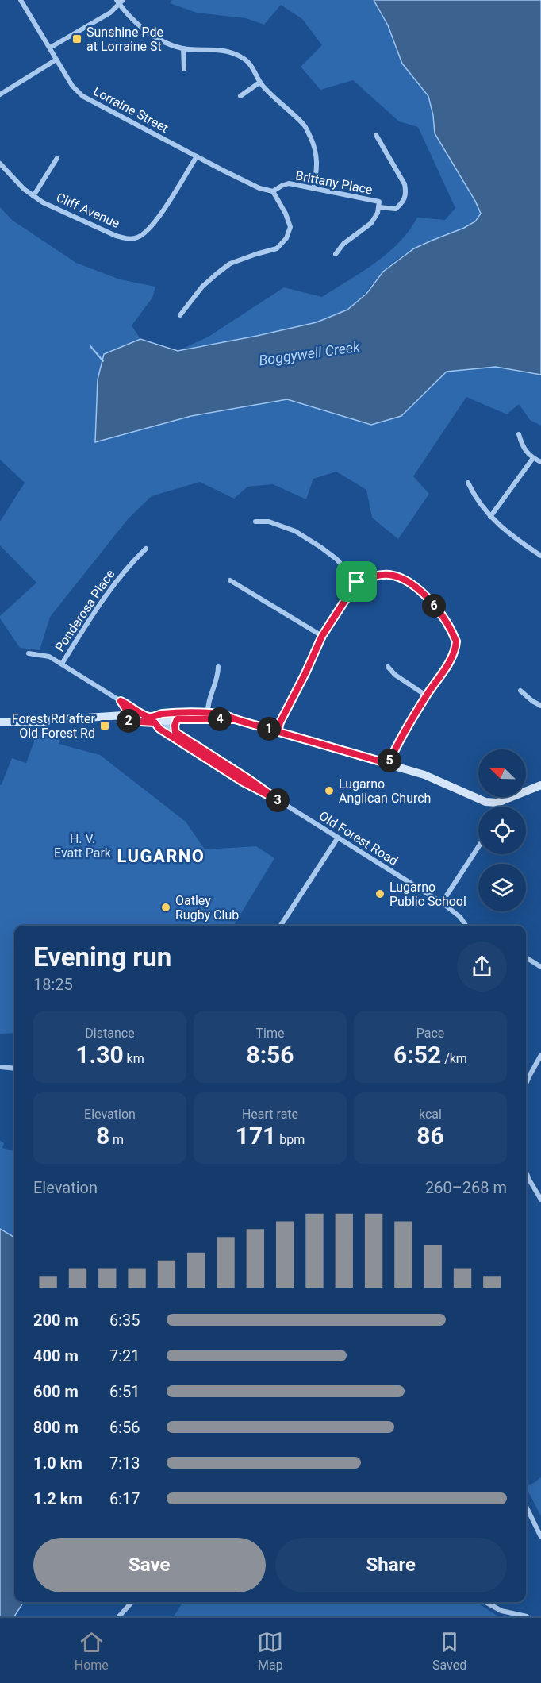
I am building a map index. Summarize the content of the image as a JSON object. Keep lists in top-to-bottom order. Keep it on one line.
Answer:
{"streets":{"street":["Lorraine Street","Brittany Place","Cliff Avenue","Ponderosa Place","Old Forest Road"]},"crossings":[["Lorraine Street","Brittany Place"],["Lorraine Street","Cliff Avenue"]],"districts":["LUGARNO"],"water":["Boggywell Creek"],"parks":["H. V. Evatt Park"],"places":{"transit":["Sunshine Pde at Lorraine St","Forest Rd after Old Forest Rd"],"other":["Lugarno Anglican Church","Lugarno Public School","Oatley Rugby Club"]},"north":"top left","page":{"pins":["6","4","2","1","5","3"],"heading":["Evening run","18:25"],"stats":[["Distance","1.30 km"],["Time","8:56"],["Pace","6:52 /km"],["Elevation","8 m"],["Heart rate","171 bpm"],["kcal","86"]],"chart":["Elevation","260–268 m"],"list":[{"name":"200 m","note":"6:35"},{"name":"400 m","note":"7:21"},{"name":"600 m","note":"6:51"},{"name":"800 m","note":"6:56"},{"name":"1.0 km","note":"7:13"},{"name":"1.2 km","note":"6:17"}],"buttons":["Save","Share"],"tabs":["Home","Map","Saved"]}}
